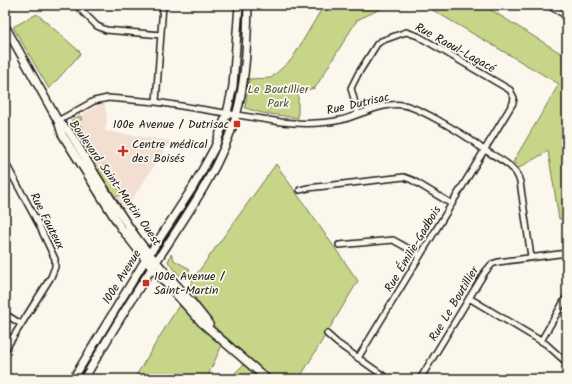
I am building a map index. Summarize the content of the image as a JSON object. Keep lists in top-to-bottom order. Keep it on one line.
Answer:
{"streets":{"street":["Rue Raoul-Lagacé","Rue Dutrisac","Boulevard Saint-Martin Ouest","Rue Fauteux","Rue Émilie-Gadbois","100e Avenue","Rue Le Boutillier"]},"crossings":[["Rue Raoul-Lagacé","Rue Dutrisac"],["Rue Raoul-Lagacé","Rue Émilie-Gadbois"],["Rue Dutrisac","Boulevard Saint-Martin Ouest"],["Rue Dutrisac","Rue Émilie-Gadbois"],["Rue Dutrisac","100e Avenue"],["Rue Dutrisac","Rue Le Boutillier"],["Boulevard Saint-Martin Ouest","100e Avenue"]],"parks":["Le Boutillier Park"],"places":{"transit":["100e Avenue / Dutrisac","100e Avenue / Saint-Martin"],"health":["Centre médical des Boisés"]}}
